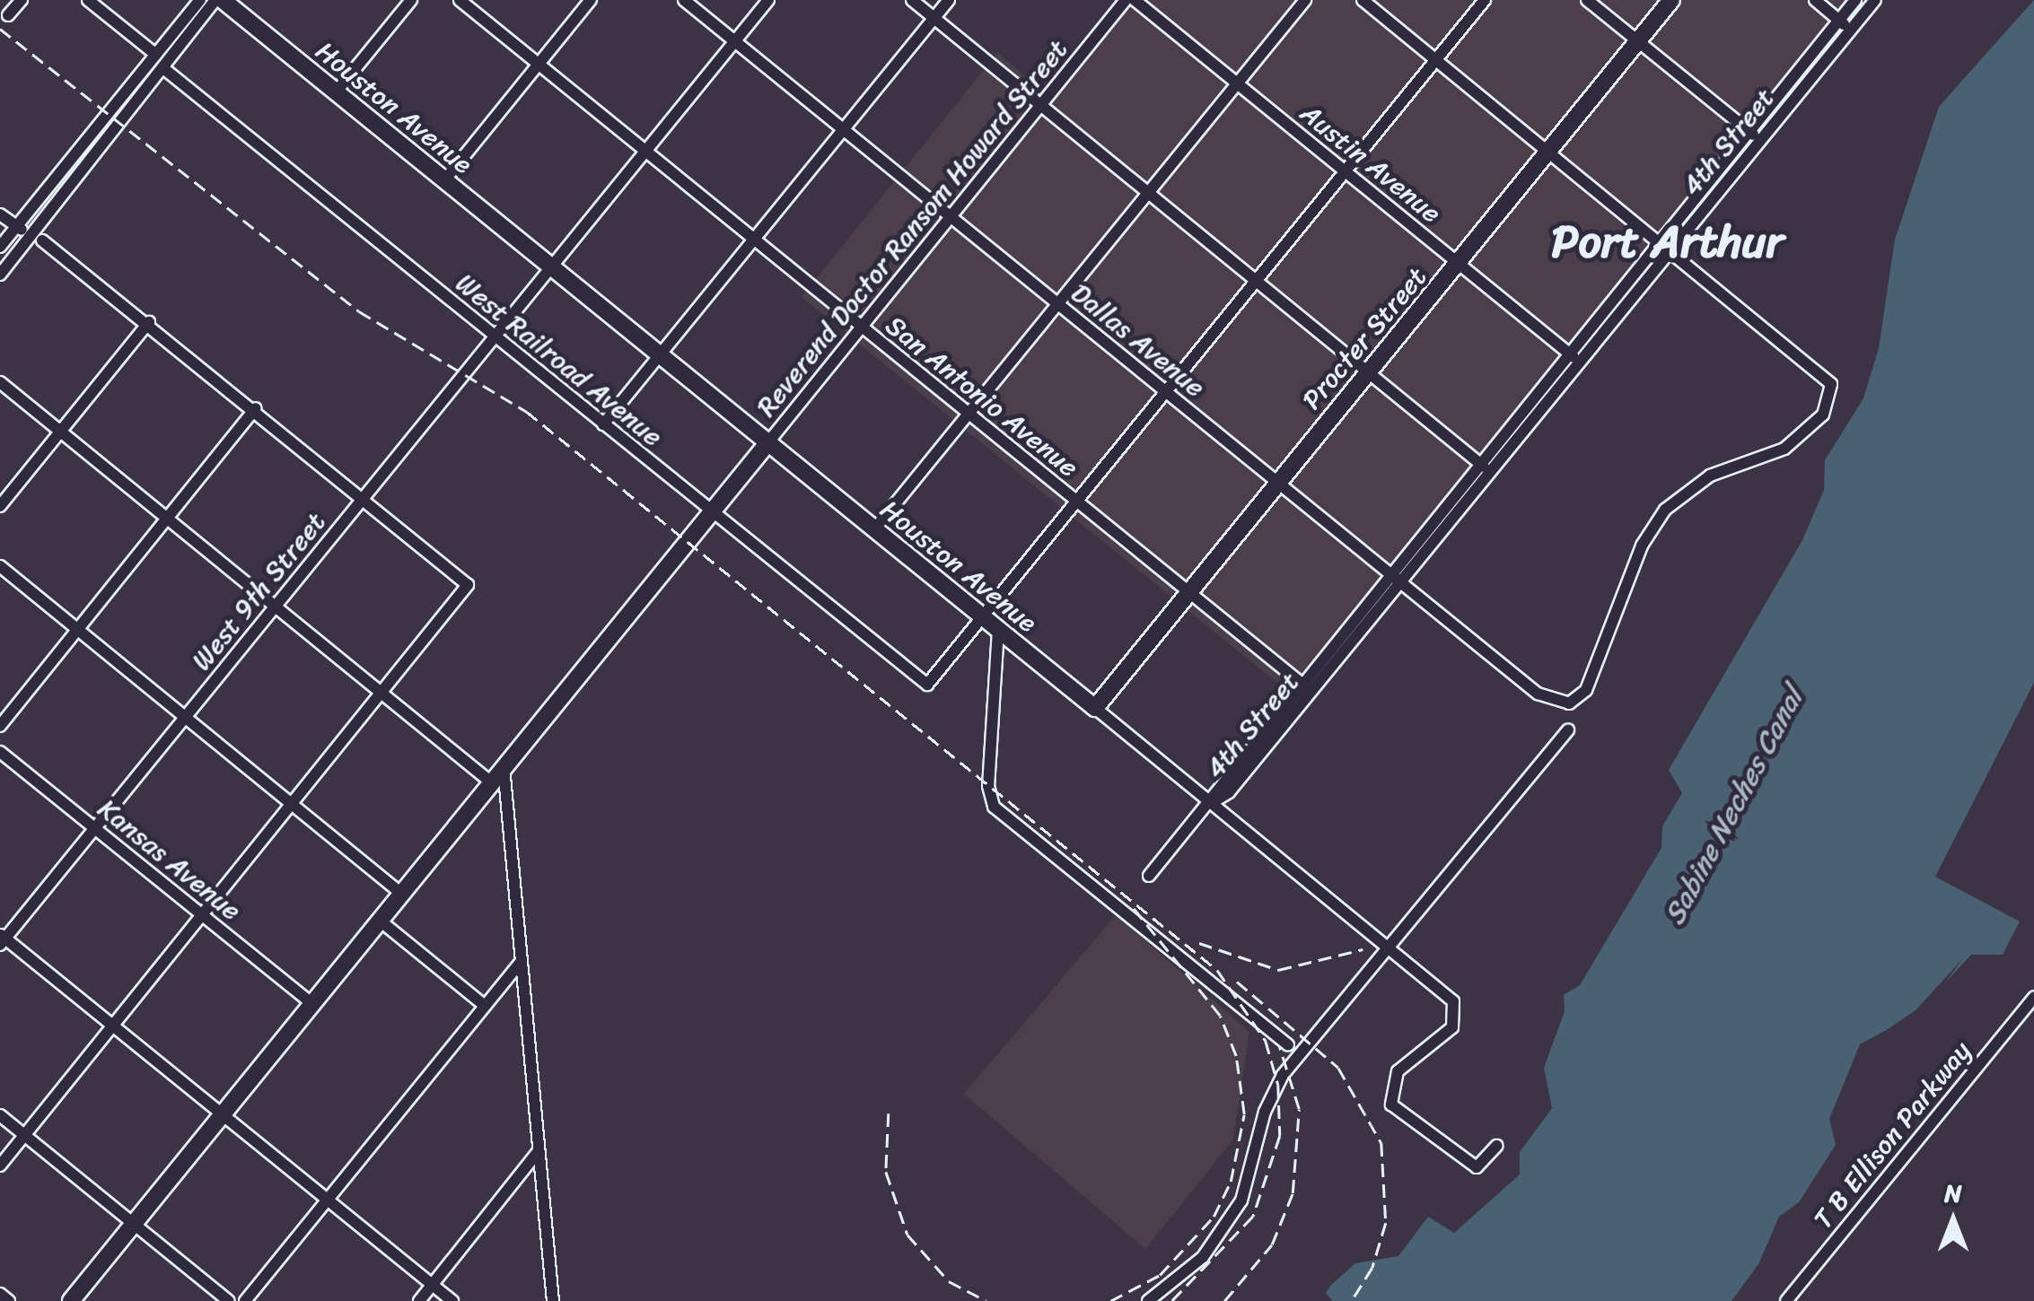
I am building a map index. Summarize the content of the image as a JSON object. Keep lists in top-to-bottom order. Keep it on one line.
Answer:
{"streets":{"main road":["Houston Avenue","Procter Street"],"street":["4th Street","Austin Avenue","Reverend Doctor Ransom Howard Street","Dallas Avenue","West Railroad Avenue","San Antonio Avenue","West 9th Street","Kansas Avenue","T B Ellison Parkway"]},"crossings":[["Houston Avenue","4th Street"],["Houston Avenue","Reverend Doctor Ransom Howard Street"],["Houston Avenue","Procter Street"],["Houston Avenue","West Railroad Avenue"],["Houston Avenue","West 9th Street"],["4th Street","Austin Avenue"],["4th Street","Dallas Avenue"],["4th Street","San Antonio Avenue"],["Austin Avenue","Procter Street"],["Reverend Doctor Ransom Howard Street","Dallas Avenue"],["Reverend Doctor Ransom Howard Street","San Antonio Avenue"],["Procter Street","Dallas Avenue"],["Procter Street","San Antonio Avenue"],["Dallas Avenue","West 9th Street"],["West Railroad Avenue","West 9th Street"],["San Antonio Avenue","West 9th Street"],["West 9th Street","Kansas Avenue"]],"districts":["Port Arthur"],"water":["Sabine Neches Canal"],"north":"top"}
